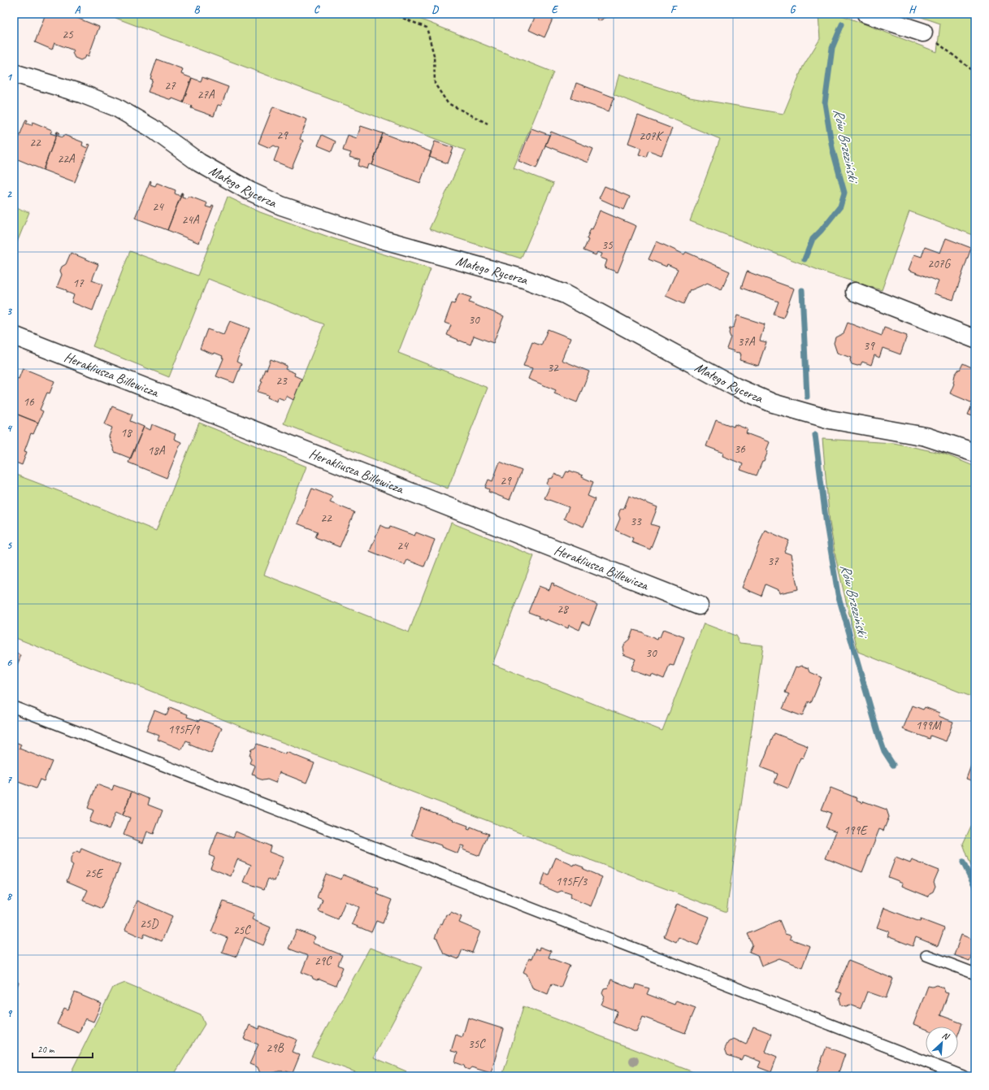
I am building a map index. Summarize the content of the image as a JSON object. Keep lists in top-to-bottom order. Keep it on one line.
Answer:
{"streets":{"street":["Małego Rycerza","Herakliusza Billewicza"]},"water":["Rów Brzeziński"],"house_numbers":["25","27","27A","29","207K","22","22A","24","24A","35","207G","17","30","37A","39","32","23","16","18","36","18A","29","22","33","24","37","28","30","199M","195F/9","199E","25E","195F/3","25D","25C","29C","35C","29B"],"scale_bar":"20 m","north":"top right","grid":{"columns":["A","B","C","D","E","F","G","H"],"rows":["1","2","3","4","5","6","7","8","9"]}}
